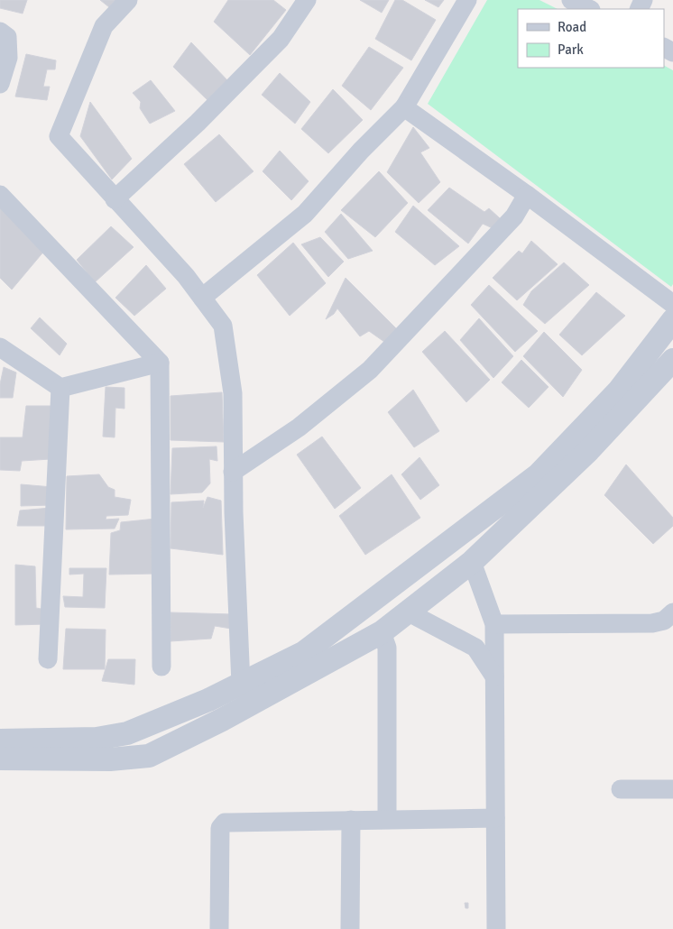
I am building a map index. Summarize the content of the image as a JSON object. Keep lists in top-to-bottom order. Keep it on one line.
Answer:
{"legend":["Road","Park"]}
